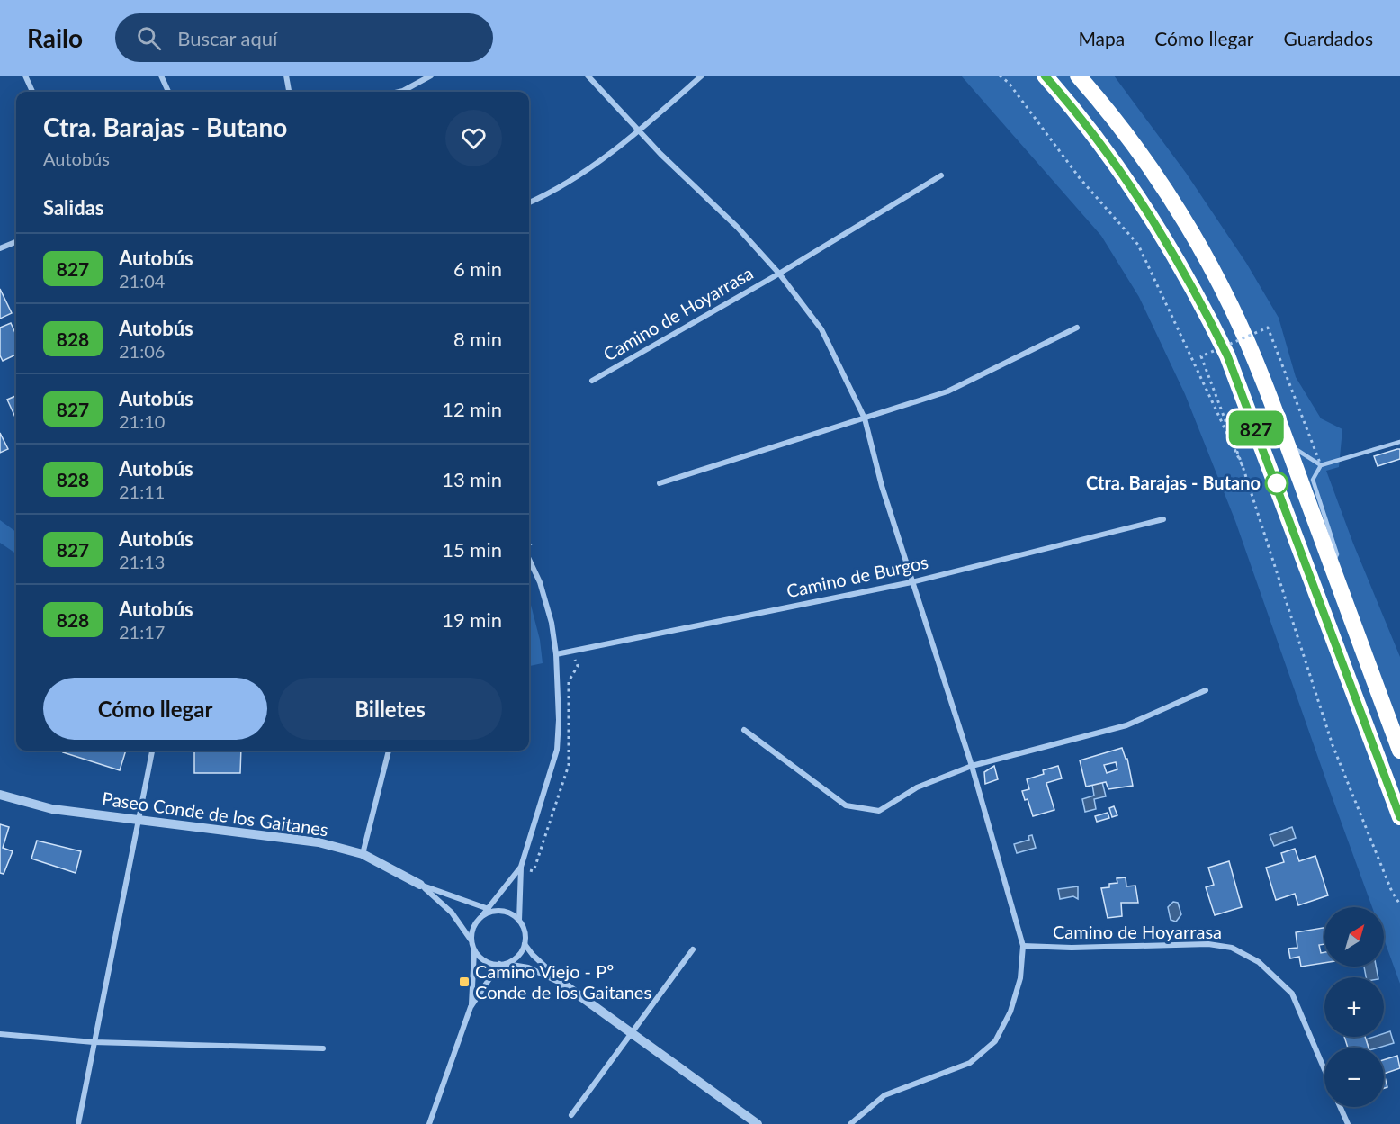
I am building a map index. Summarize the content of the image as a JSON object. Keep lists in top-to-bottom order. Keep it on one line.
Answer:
{"streets":{"street":["Camino de Hoyarrasa","Camino de Burgos","Paseo Conde de los Gaitanes"]},"crossings":[["Camino de Hoyarrasa","Camino de Burgos"]],"places":{"other":["Ctra. Barajas - Butano"],"transit":["Camino Viejo - Pº Conde de los Gaitanes"]},"lines":["bus line 827"],"north":"top right","page":{"header":"Railo","search":"Buscar aquí","nav":["Mapa","Cómo llegar","Guardados"],"on_map":"827","heading":[["Ctra. Barajas - Butano","Autobús"],"Salidas"],"list":[{"mark":"827","name":"Autobús","note":"21:04","value":"6 min"},{"mark":"828","name":"Autobús","note":"21:06","value":"8 min"},{"mark":"827","name":"Autobús","note":"21:10","value":"12 min"},{"mark":"828","name":"Autobús","note":"21:11","value":"13 min"},{"mark":"827","name":"Autobús","note":"21:13","value":"15 min"},{"mark":"828","name":"Autobús","note":"21:17","value":"19 min"}],"buttons":["Cómo llegar","Billetes"],"map_buttons":["+","−"]}}
